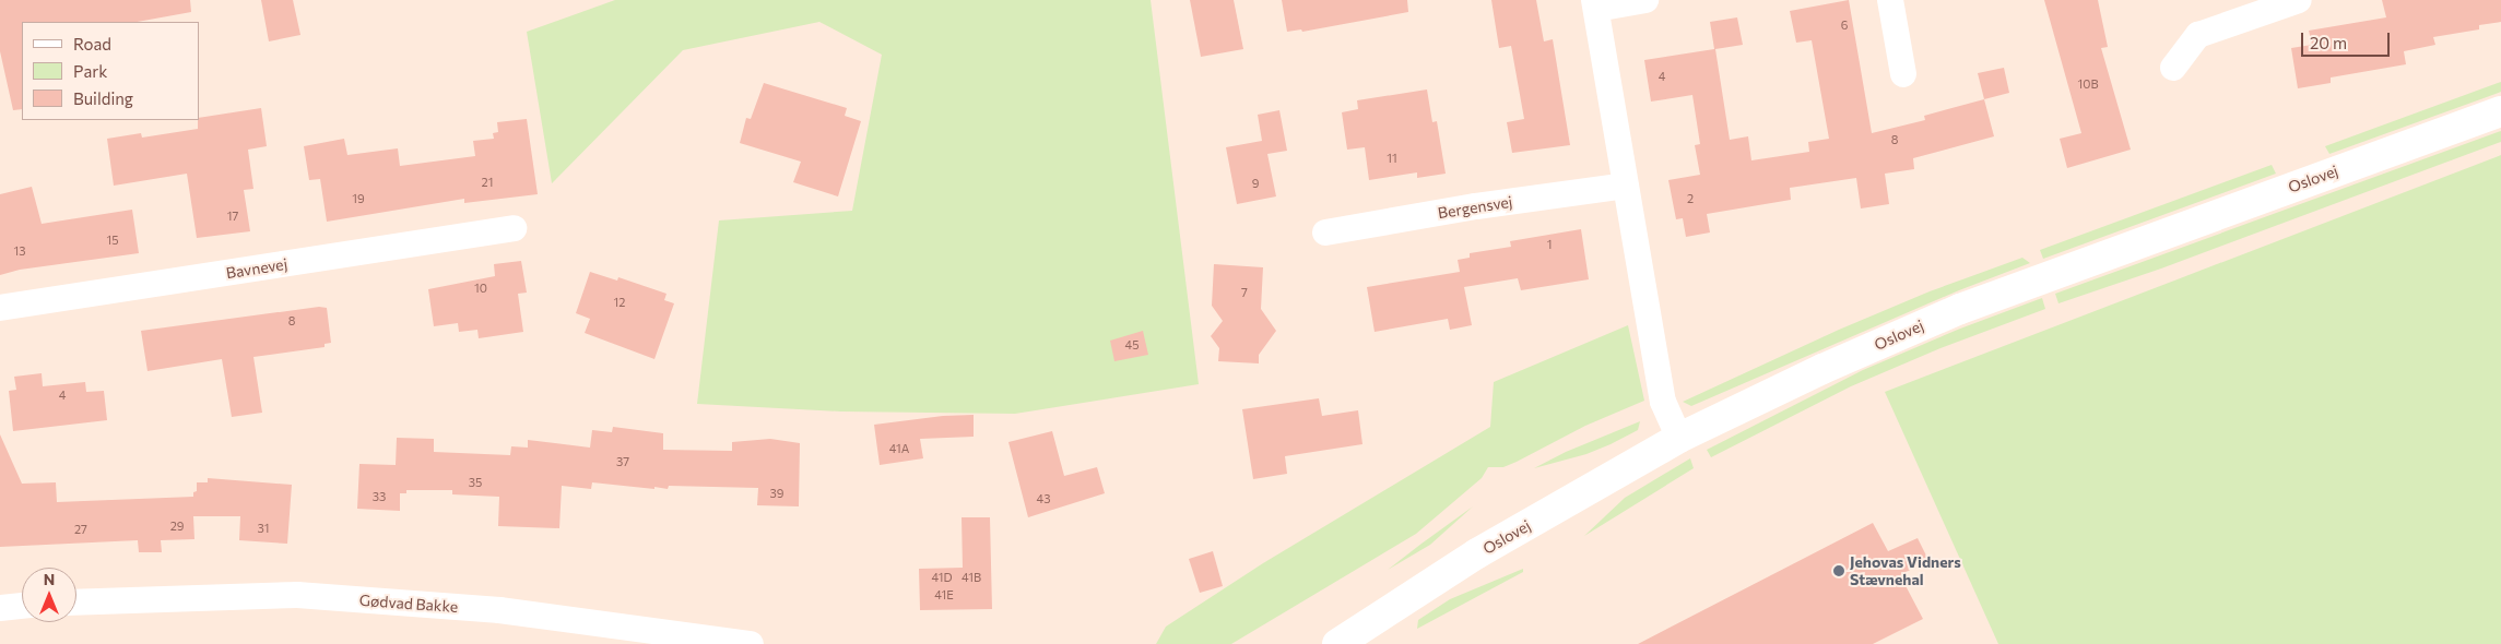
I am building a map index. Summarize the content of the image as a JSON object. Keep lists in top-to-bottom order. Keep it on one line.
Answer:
{"streets":{"street":["Oslovej","Bergensvej","Bavnevej","Gødvad Bakke"]},"places":["Jehovas Vidners Stævnehal"],"house_numbers":["6","4","10B","8","11","21","9","19","2","17","15","1","13","10","7","12","8","45","4","41A","37","35","39","33","43","29","31","27","41D","41B","41E"],"legend":["Road","Park","Building"],"scale_bar":"20 m","north":"top"}
